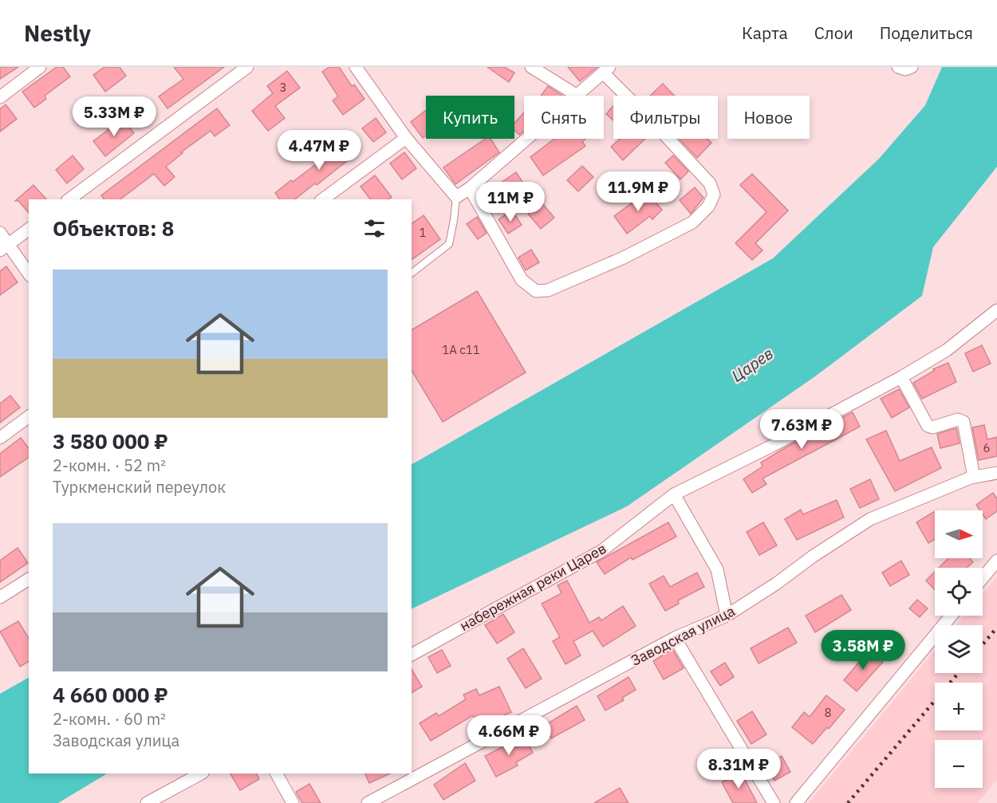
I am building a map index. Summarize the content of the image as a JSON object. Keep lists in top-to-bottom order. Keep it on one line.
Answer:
{"streets":{"street":["набережная реки Царев","Заводская улица"]},"water":["Царев"],"house_numbers":["3","1","1А с11","6","8"],"north":"right","page":{"header":"Nestly","nav":["Карта","Слои","Поделиться"],"chip":["Купить","Снять","Фильтры","Новое"],"price":["5.33M ₽","4.47M ₽","11.9M ₽","11M ₽","7.63M ₽","3.58M ₽","4.66M ₽","8.31M ₽"],"heading":"Объектов: 8","list":[{"name":"3 580 000 ₽","note":"2-комн. · 52 m² · Туркменский переулок"},{"name":"4 660 000 ₽","note":"2-комн. · 60 m² · Заводская улица"}],"map_buttons":["+","−"]}}
